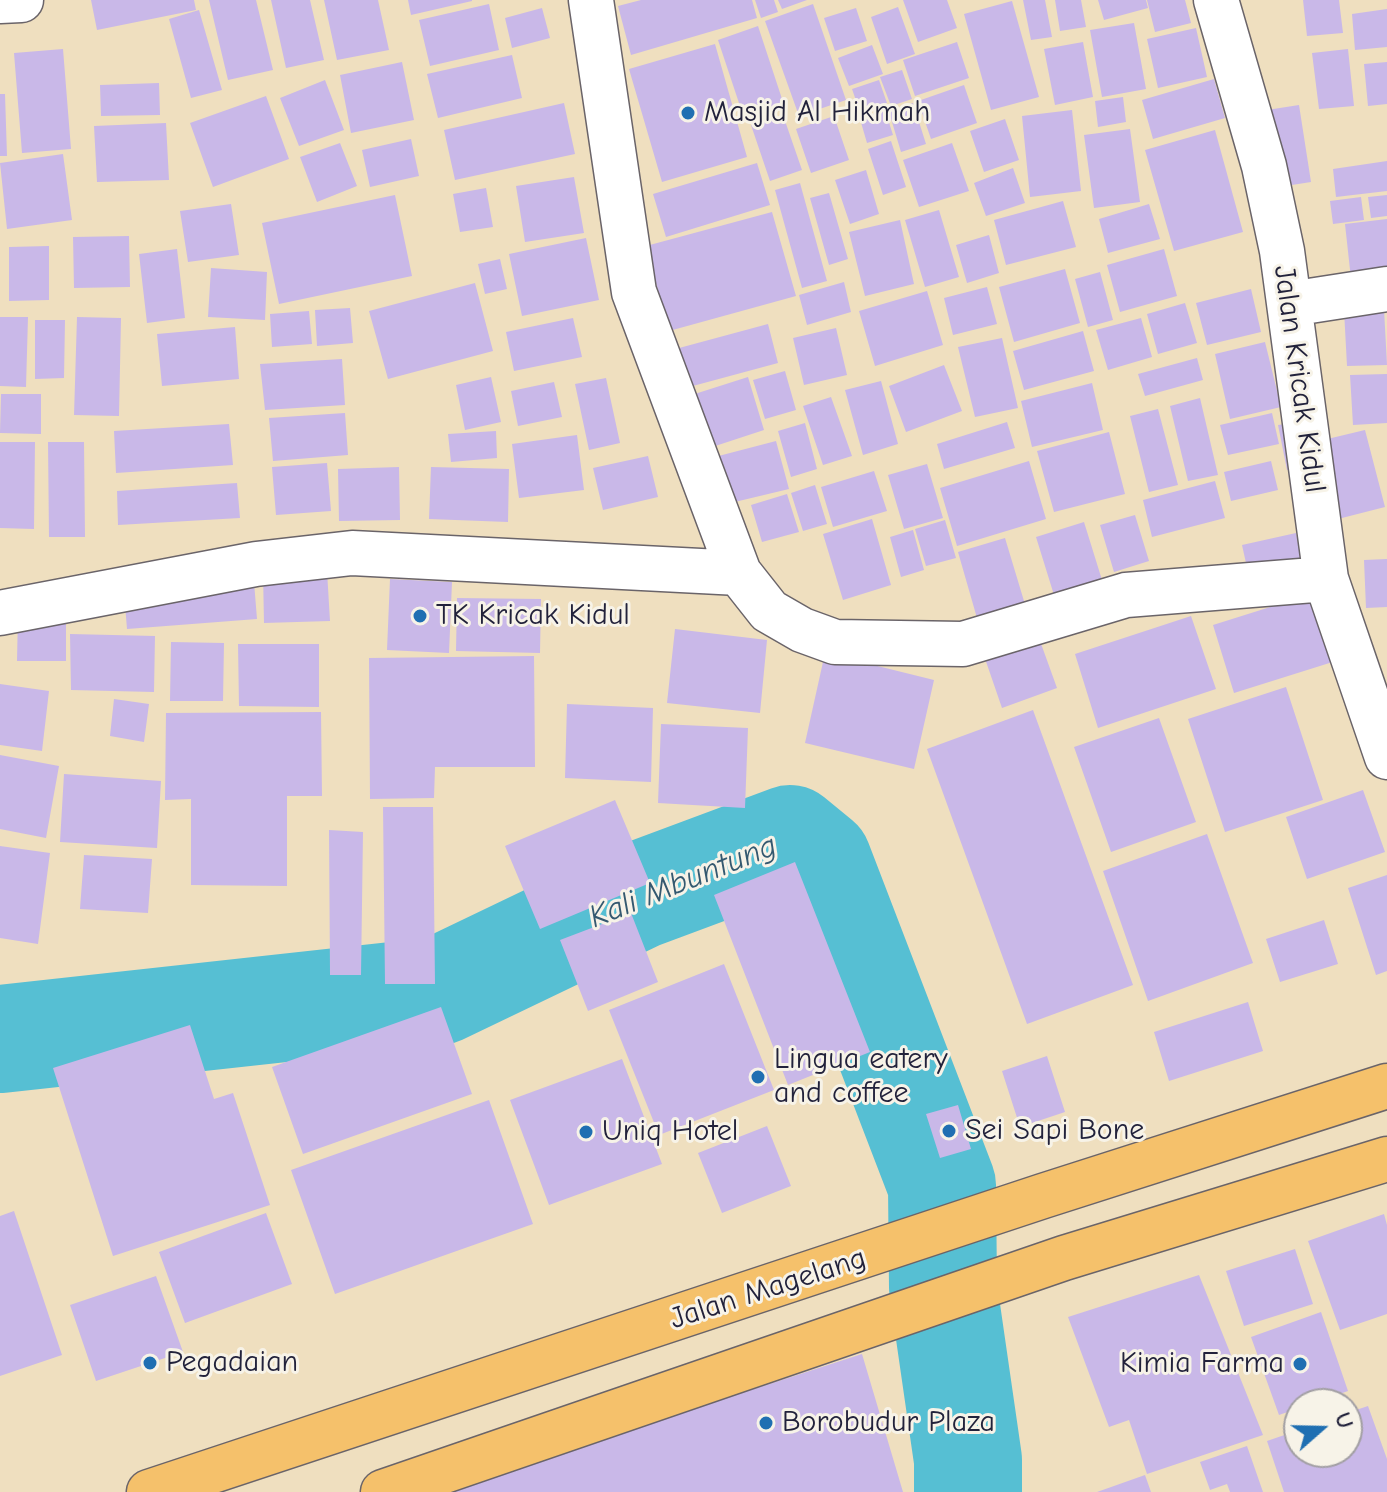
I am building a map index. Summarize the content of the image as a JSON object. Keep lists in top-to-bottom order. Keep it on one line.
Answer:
{"streets":{"main road":["Jalan Magelang"],"street":["Jalan Kricak Kidul"]},"water":["Kali Mbuntung"],"places":["Masjid Al Hikmah","TK Kricak Kidul","Lingua eatery and coffee","Sei Sapi Bone","Uniq Hotel","Pegadaian","Kimia Farma","Borobudur Plaza"],"north":"right"}
